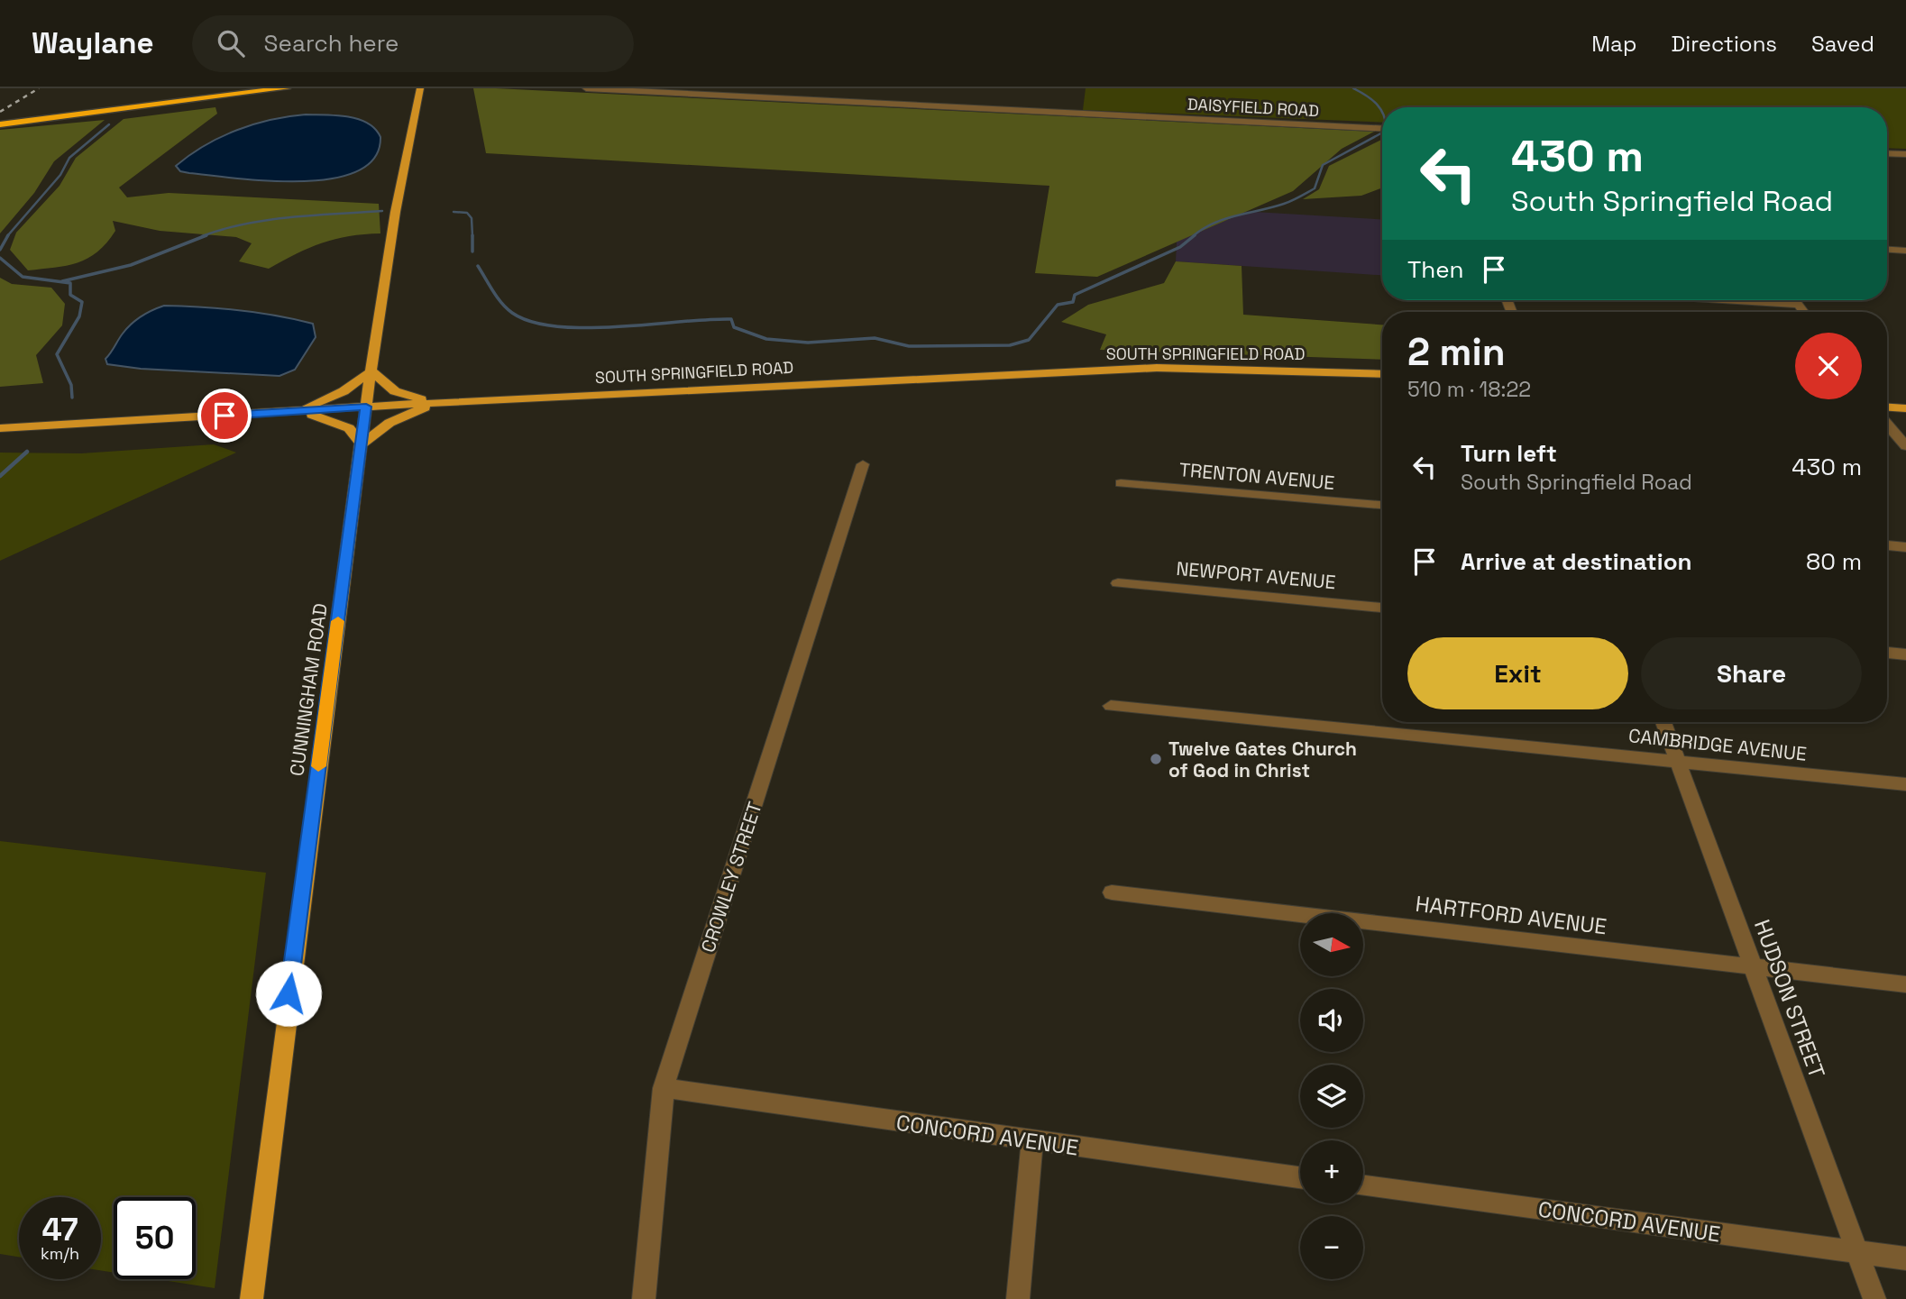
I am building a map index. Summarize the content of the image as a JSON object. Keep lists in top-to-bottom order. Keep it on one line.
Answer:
{"streets":{"main road":["SOUTH SPRINGFIELD ROAD","CUNNINGHAM ROAD"],"street":["DAISYFIELD ROAD","TRENTON AVENUE","NEWPORT AVENUE","CAMBRIDGE AVENUE","CROWLEY STREET","HARTFORD AVENUE","HUDSON STREET","CONCORD AVENUE"]},"crossings":[["SOUTH SPRINGFIELD ROAD","CUNNINGHAM ROAD"],["CAMBRIDGE AVENUE","HUDSON STREET"],["CROWLEY STREET","CONCORD AVENUE"],["HARTFORD AVENUE","HUDSON STREET"],["HUDSON STREET","CONCORD AVENUE"]],"places":["Twelve Gates Church of God in Christ"],"north":"right","page":{"header":"Waylane","search":"Search here","nav":["Map","Directions","Saved"],"turn":["430 m","South Springfield Road"],"then":"Then","heading":["2 min","510 m · 18:22"],"list":[{"name":"Turn left","note":"South Springfield Road","value":"430 m"},{"name":"Arrive at destination","value":"80 m"}],"buttons":["Exit","Share"],"map_buttons":["+","−"],"speed":"47 km/h","limit":"50"}}
